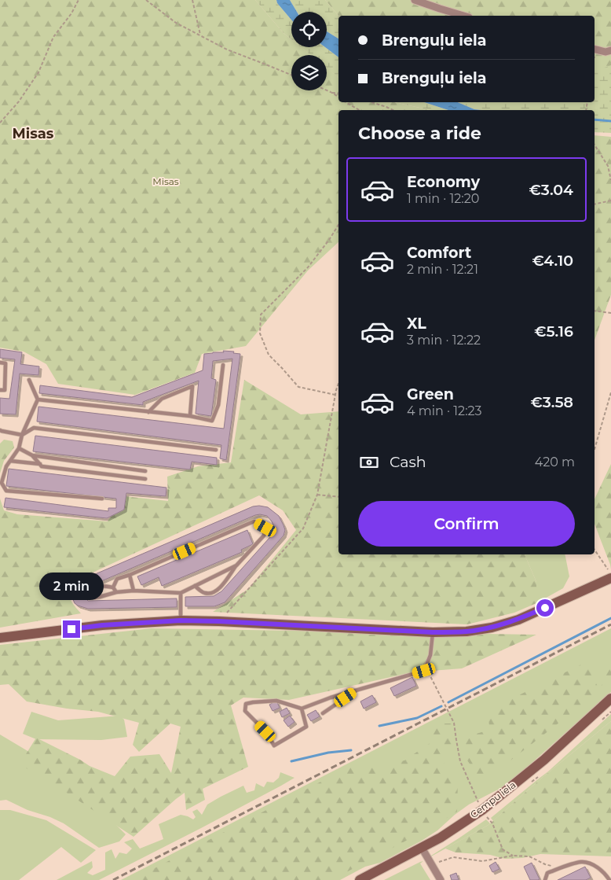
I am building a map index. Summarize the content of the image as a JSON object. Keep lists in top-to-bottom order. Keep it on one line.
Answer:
{"streets":{"street":["Cempu iela"]},"districts":["Misas"],"parks":["Misas"],"page":{"banner":["Brenguļu iela","Brenguļu iela"],"heading":"Choose a ride","list":[{"name":"Economy","note":"1 min · 12:20","value":"€3.04"},{"name":"Comfort","note":"2 min · 12:21","value":"€4.10"},{"name":"XL","note":"3 min · 12:22","value":"€5.16"},{"name":"Green","note":"4 min · 12:23","value":"€3.58"}],"pay":["Cash","420 m"],"buttons":"Confirm","bubble":"2 min"}}
